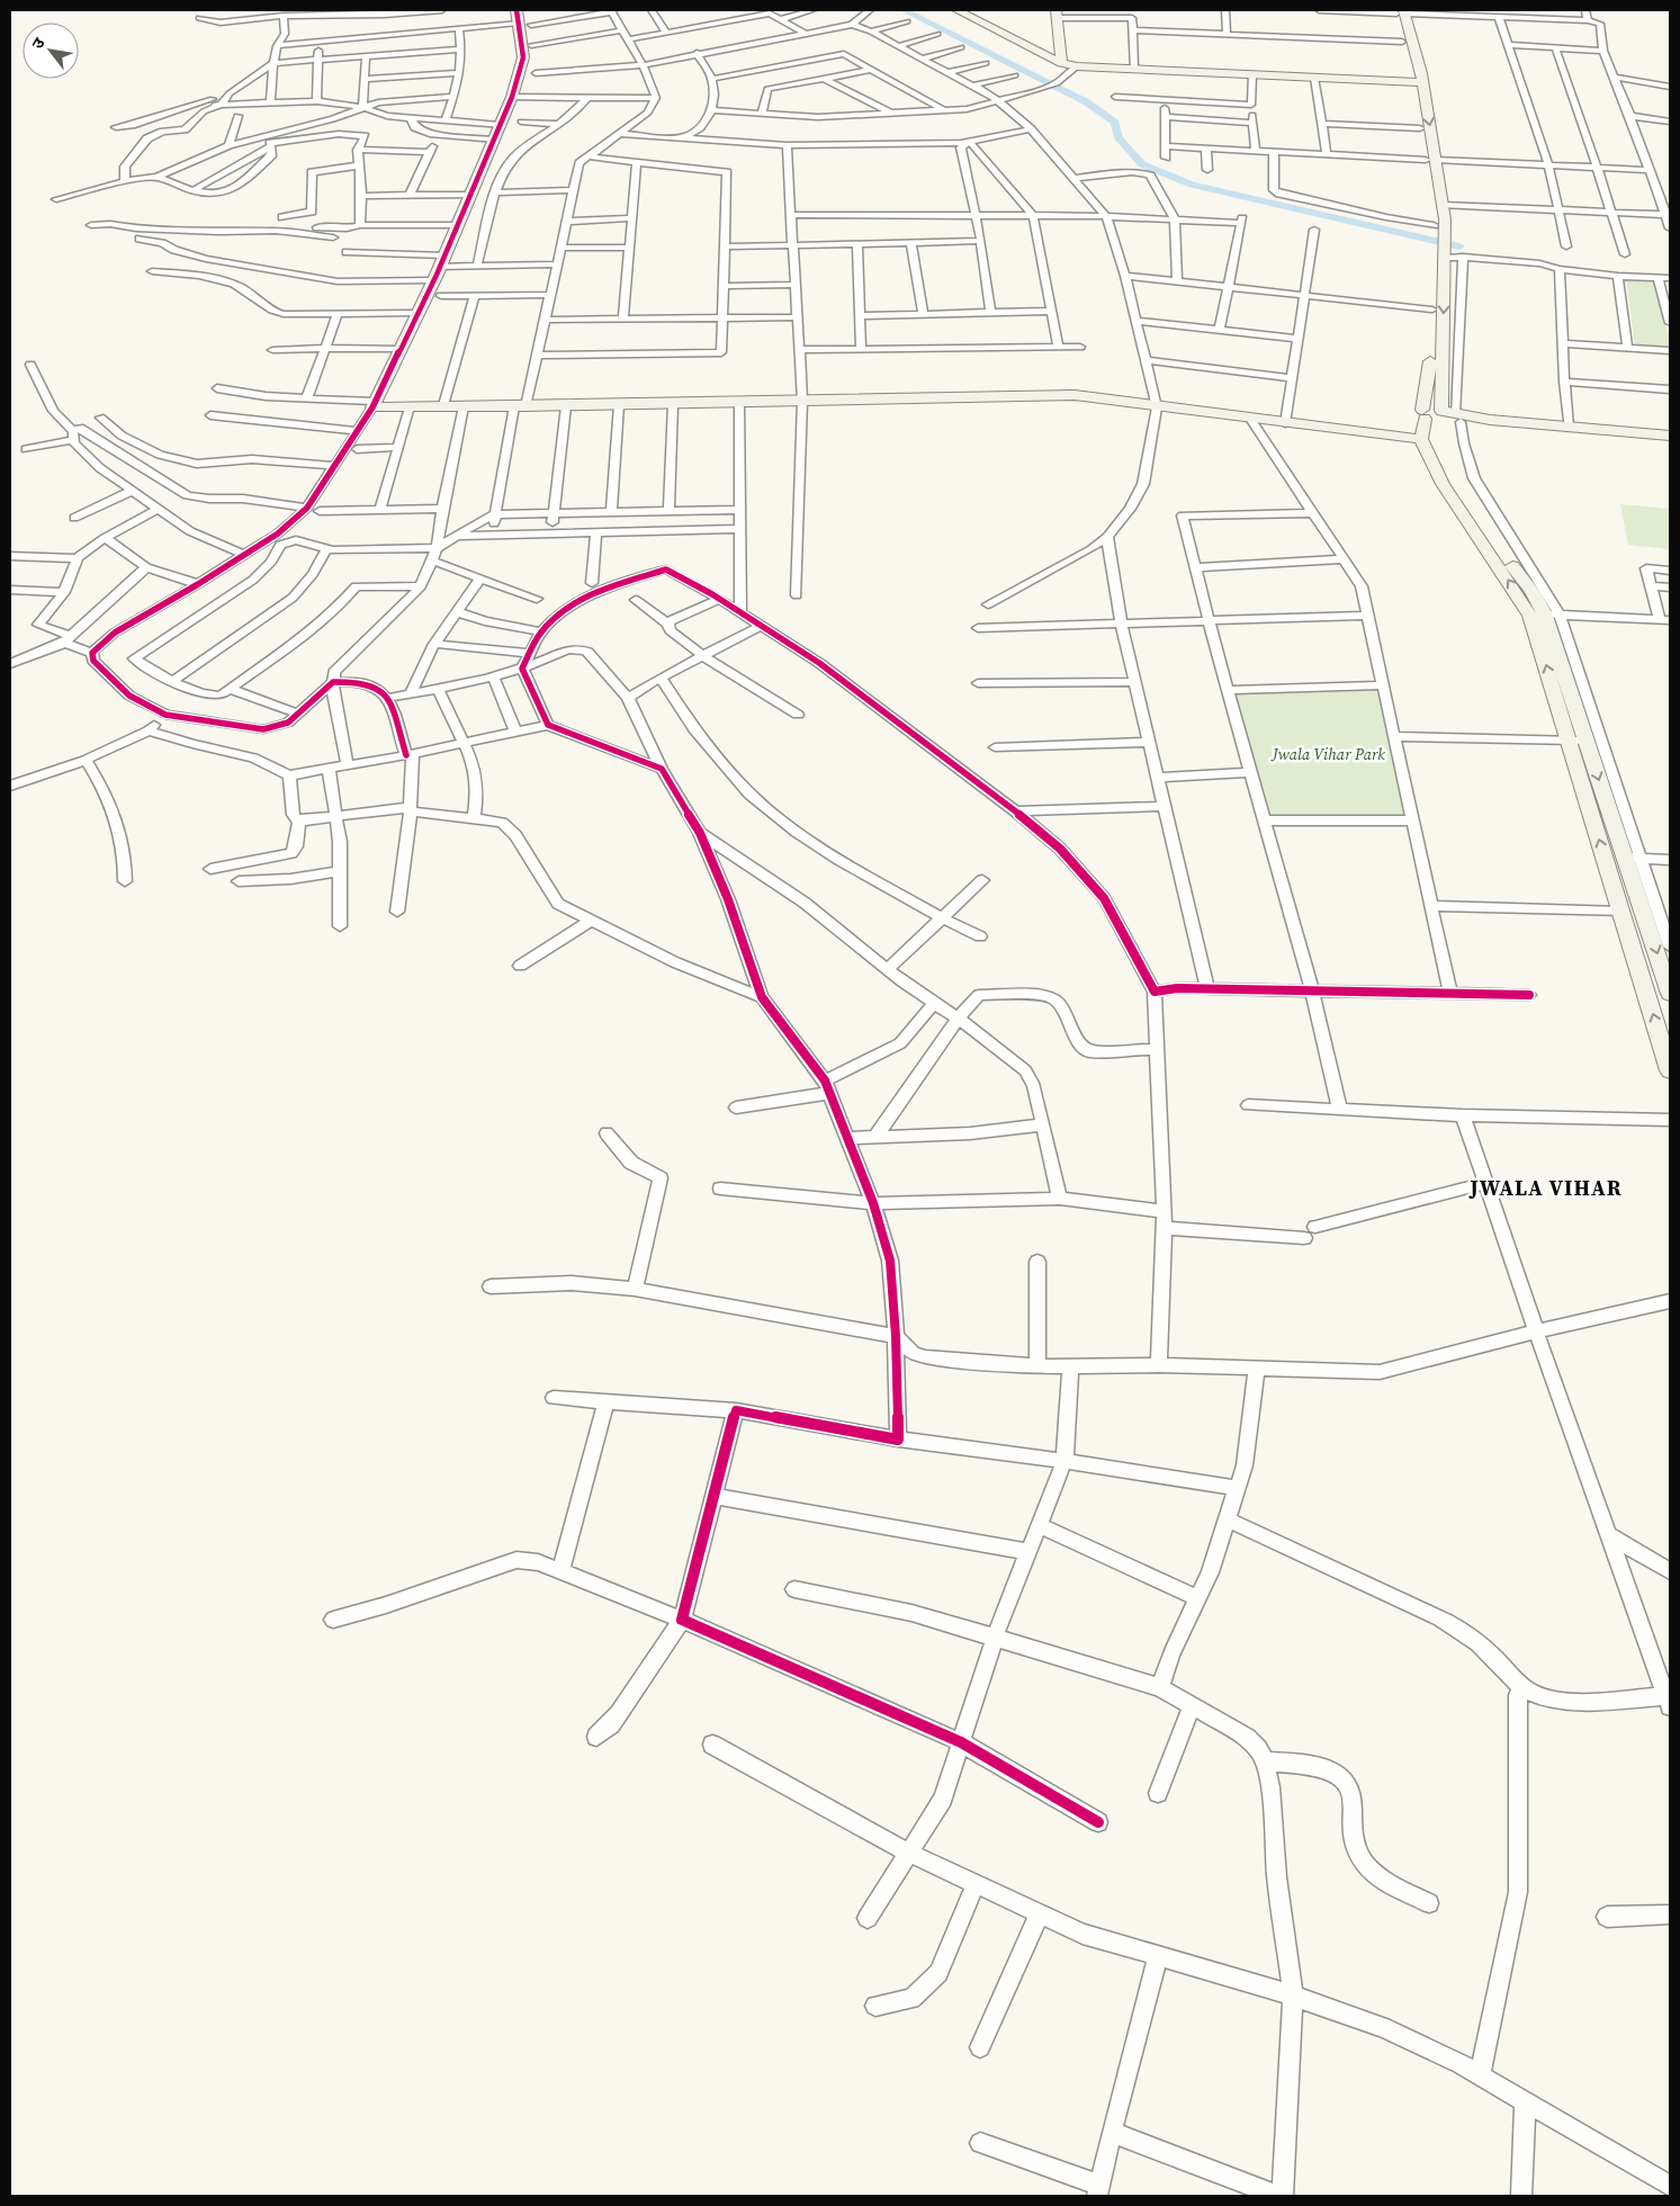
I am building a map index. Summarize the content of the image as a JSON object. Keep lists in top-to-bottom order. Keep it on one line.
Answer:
{"districts":["JWALA VIHAR"],"parks":["Jwala Vihar Park"],"north":"top left"}
